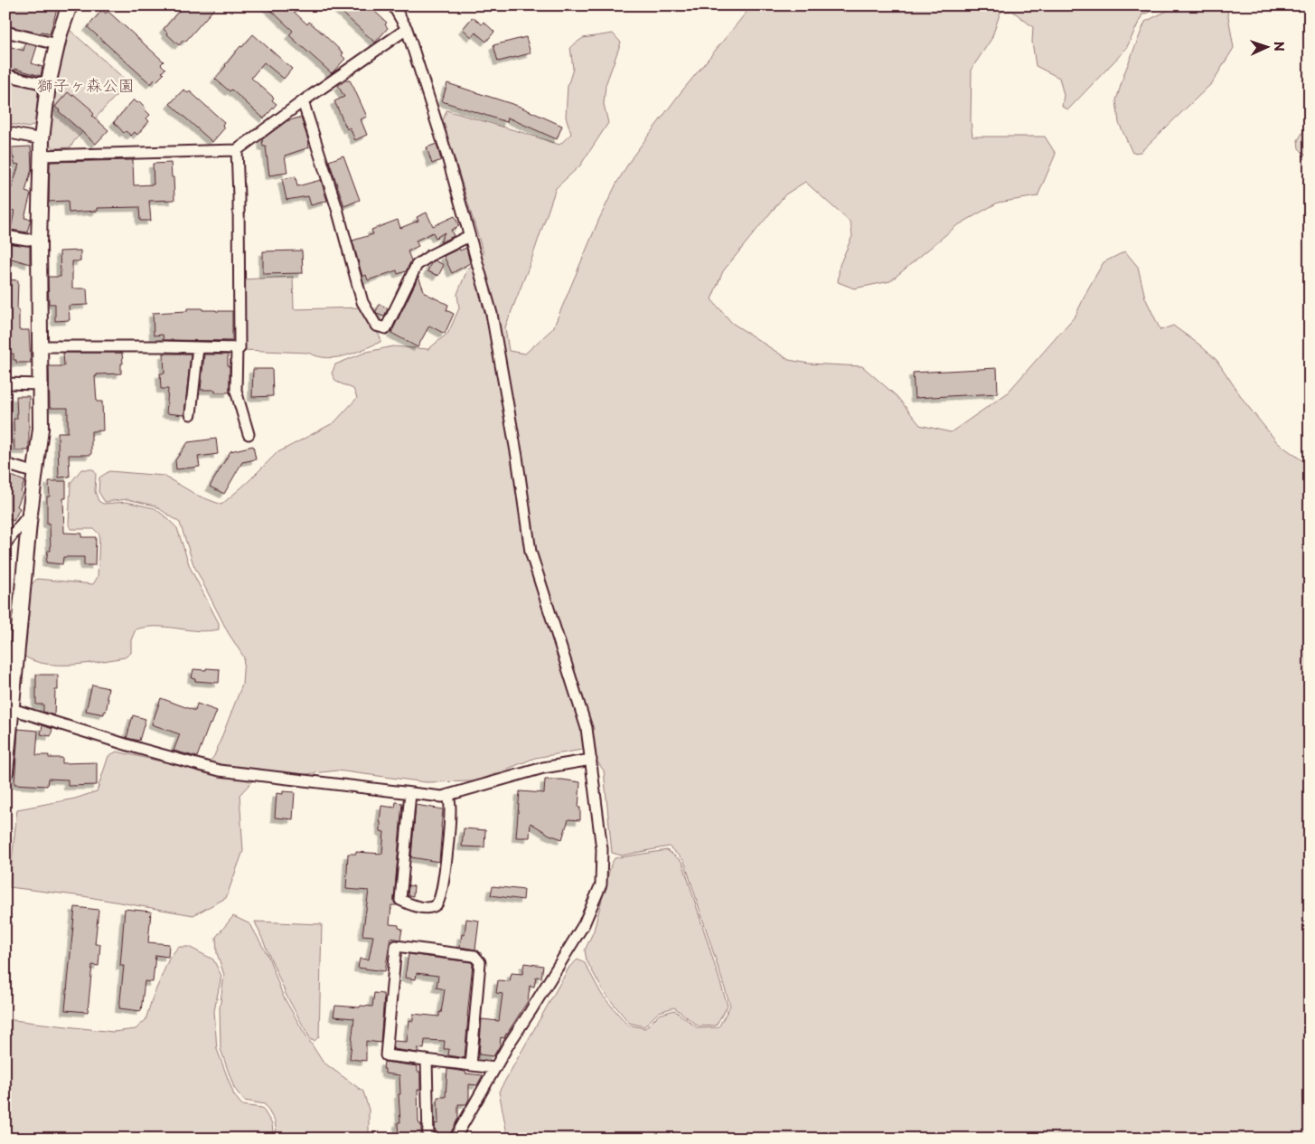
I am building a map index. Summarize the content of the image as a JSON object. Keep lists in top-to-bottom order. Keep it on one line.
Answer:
{"parks":["獅子ヶ森公園"],"north":"right"}
